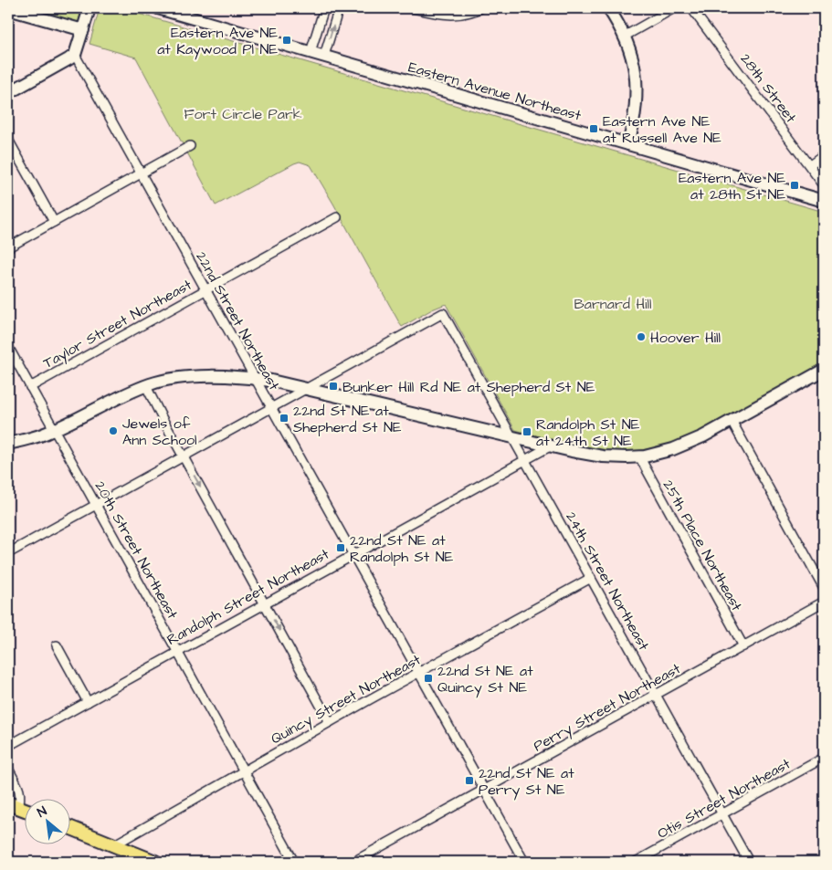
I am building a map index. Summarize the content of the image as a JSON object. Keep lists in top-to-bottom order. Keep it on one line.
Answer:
{"streets":{"street":["28th Street","Eastern Avenue Northeast","22nd Street Northeast","Taylor Street Northeast","25th Place Northeast","20th Street Northeast","24th Street Northeast","Randolph Street Northeast","Quincy Street Northeast","Perry Street Northeast","Otis Street Northeast"]},"crossings":[["22nd Street Northeast","Taylor Street Northeast"],["22nd Street Northeast","Randolph Street Northeast"],["22nd Street Northeast","Quincy Street Northeast"],["22nd Street Northeast","Perry Street Northeast"],["Taylor Street Northeast","20th Street Northeast"],["25th Place Northeast","Perry Street Northeast"],["20th Street Northeast","Randolph Street Northeast"],["20th Street Northeast","Quincy Street Northeast"],["24th Street Northeast","Randolph Street Northeast"],["24th Street Northeast","Quincy Street Northeast"],["24th Street Northeast","Perry Street Northeast"],["24th Street Northeast","Otis Street Northeast"]],"parks":["Fort Circle Park","Barnard Hill"],"places":{"transit":["Eastern Ave NE at Kaywood Pl NE","Eastern Ave NE at Russell Ave NE","Eastern Ave NE at 28th St NE","Bunker Hill Rd NE at Shepherd St NE","22nd St NE at Shepherd St NE","Randolph St NE at 24th St NE","22nd St NE at Randolph St NE","22nd St NE at Quincy St NE","22nd St NE at Perry St NE"],"other":["Hoover Hill","Jewels of Ann School"]},"north":"top left"}
